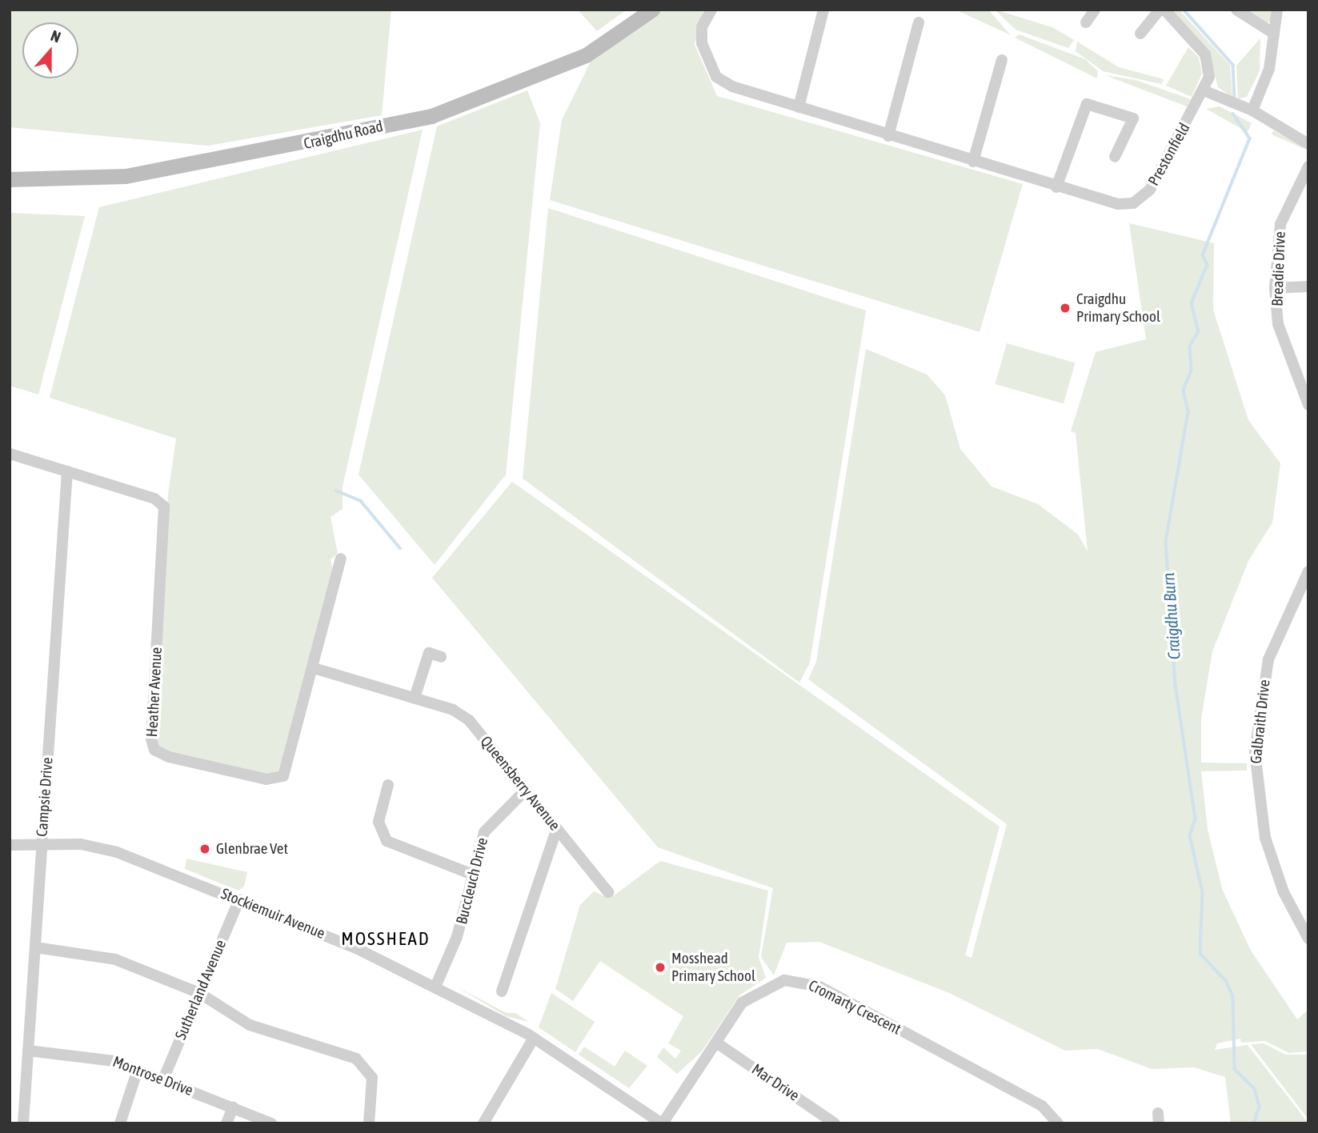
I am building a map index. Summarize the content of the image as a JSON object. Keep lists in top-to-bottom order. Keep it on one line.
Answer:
{"streets":{"main road":["Craigdhu Road"],"street":["Prestonfield","Breadie Drive","Heather Avenue","Galbraith Drive","Queensberry Avenue","Campsie Drive","Buccleuch Drive","Stockiemuir Avenue","Sutherland Avenue","Cromarty Crescent","Montrose Drive","Mar Drive"]},"crossings":[["Heather Avenue","Queensberry Avenue"],["Heather Avenue","Campsie Drive"],["Queensberry Avenue","Buccleuch Drive"],["Campsie Drive","Stockiemuir Avenue"],["Campsie Drive","Montrose Drive"],["Buccleuch Drive","Stockiemuir Avenue"],["Stockiemuir Avenue","Sutherland Avenue"],["Stockiemuir Avenue","Cromarty Crescent"],["Sutherland Avenue","Montrose Drive"],["Cromarty Crescent","Mar Drive"]],"districts":["MOSSHEAD"],"water":["Craigdhu Burn"],"places":["Craigdhu Primary School","Glenbrae Vet","Mosshead Primary School"],"north":"top"}
